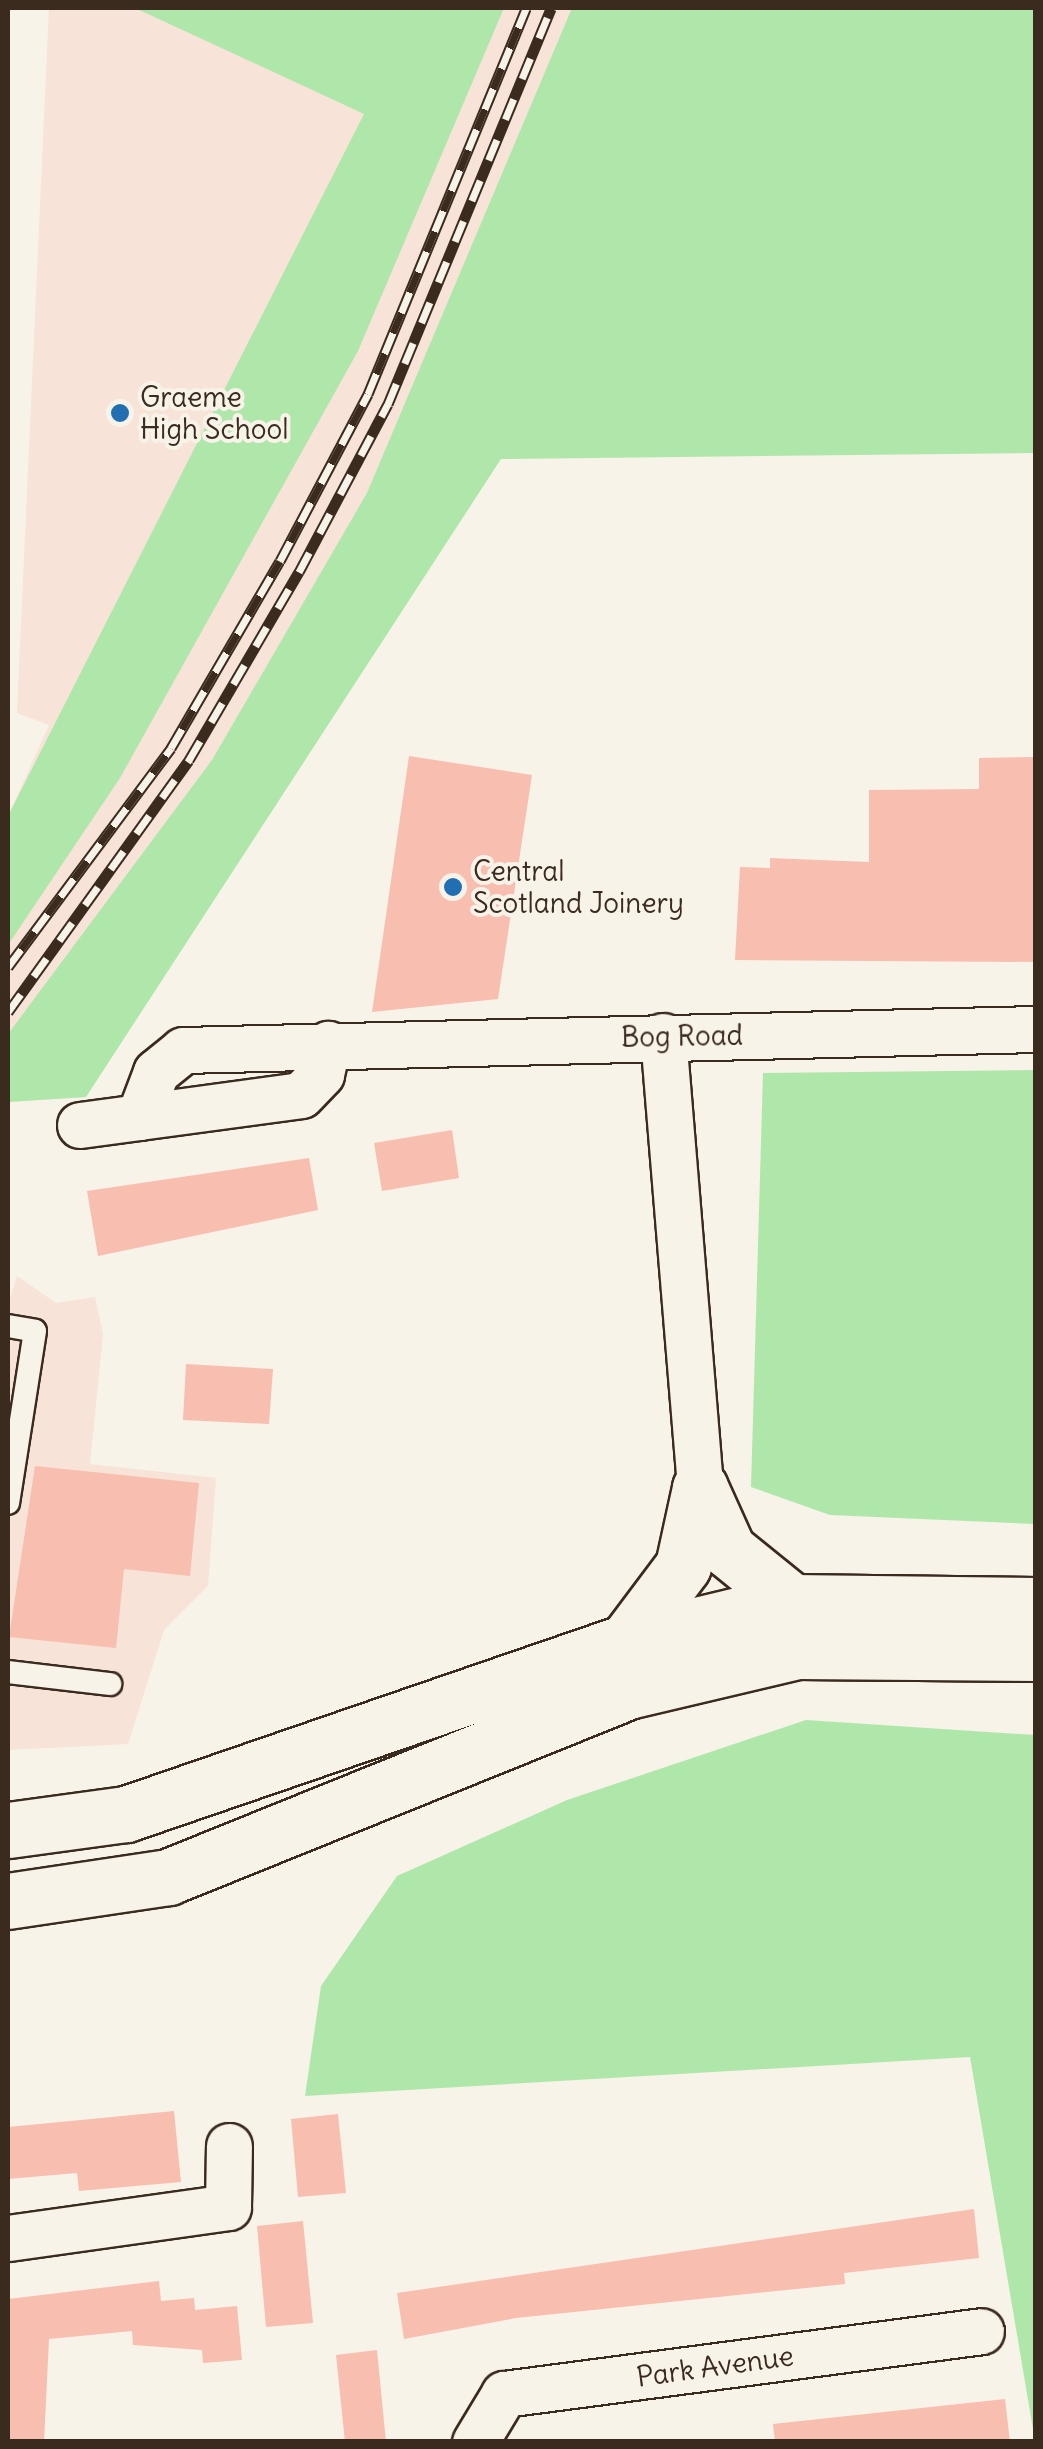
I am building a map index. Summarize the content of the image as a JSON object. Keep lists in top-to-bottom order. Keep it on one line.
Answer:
{"streets":{"street":["Bog Road","Park Avenue"]},"places":["Graeme High School","Central Scotland Joinery"]}
